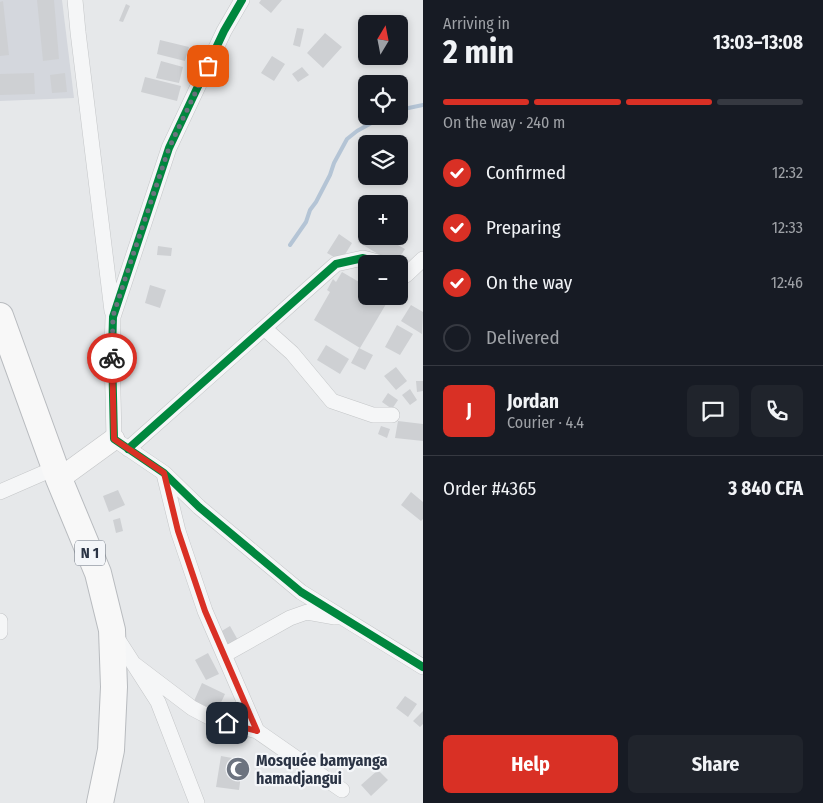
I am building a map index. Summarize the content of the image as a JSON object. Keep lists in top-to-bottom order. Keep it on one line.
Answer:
{"streets":{"highway":["N 1"]},"places":{"mosque":["Mosquée bamyanga hamadjangui"]},"north":"top","page":{"heading":["2 min","Arriving in","13:03–13:08"],"panel":["Jordan","Courier · 4.4","Order #4365","3 840 CFA"],"map_buttons":["+","−"],"bar":"On the way · 240 m","list":[["Confirmed","12:32"],["Preparing","12:33"],["On the way","12:46"],"Delivered"],"round":"J","buttons":["Help","Share"]}}
